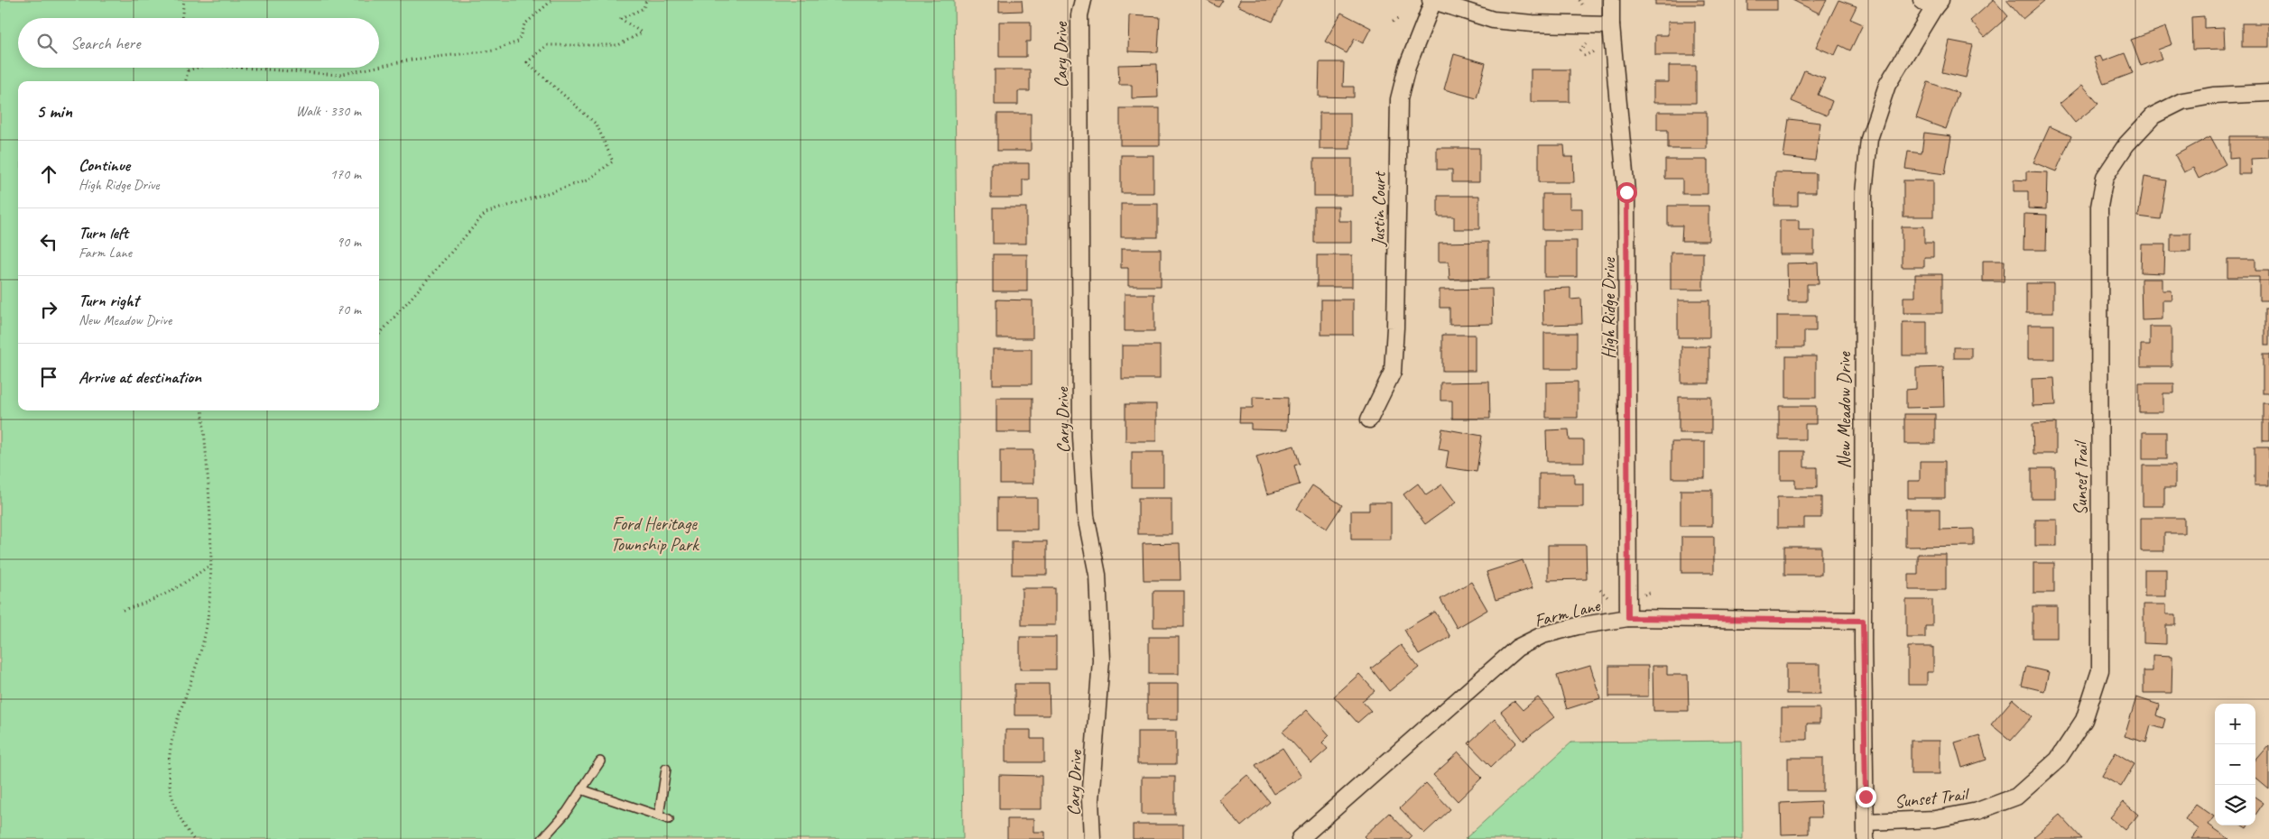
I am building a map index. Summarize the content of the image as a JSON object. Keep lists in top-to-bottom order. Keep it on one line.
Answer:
{"streets":{"street":["Cary Drive","Justin Court","High Ridge Drive","New Meadow Drive","Sunset Trail","Farm Lane"]},"crossings":[["High Ridge Drive","Farm Lane"],["New Meadow Drive","Sunset Trail"],["New Meadow Drive","Farm Lane"]],"parks":["Ford Heritage Township Park"],"page":{"search":"Search here","heading":["5 min","Walk · 330 m"],"list":[["Continue","High Ridge Drive","170 m"],["Turn left","Farm Lane","90 m"],["Turn right","New Meadow Drive","70 m"],"Arrive at destination"],"map_buttons":["+","−"]}}
